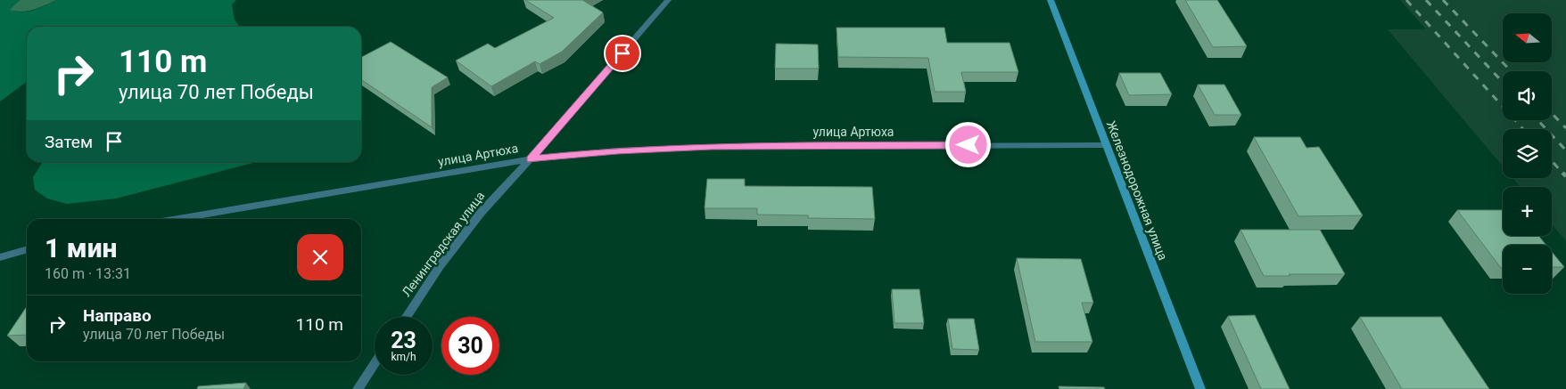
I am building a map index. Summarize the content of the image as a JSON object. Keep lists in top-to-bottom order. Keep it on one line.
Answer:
{"streets":{"main road":["Железнодорожная улица"],"street":["улица Артюха","Ленинградская улица"]},"crossings":[["улица Артюха","Железнодорожная улица"],["улица Артюха","Ленинградская улица"]],"north":"left","page":{"map_buttons":["+","−"],"turn":["110 m","улица 70 лет Победы"],"then":"Затем","heading":["1 мин","160 m · 13:31"],"list":[{"name":"Направо","note":"улица 70 лет Победы","value":"110 m"}],"speed":"23 km/h","limit":"30"}}
